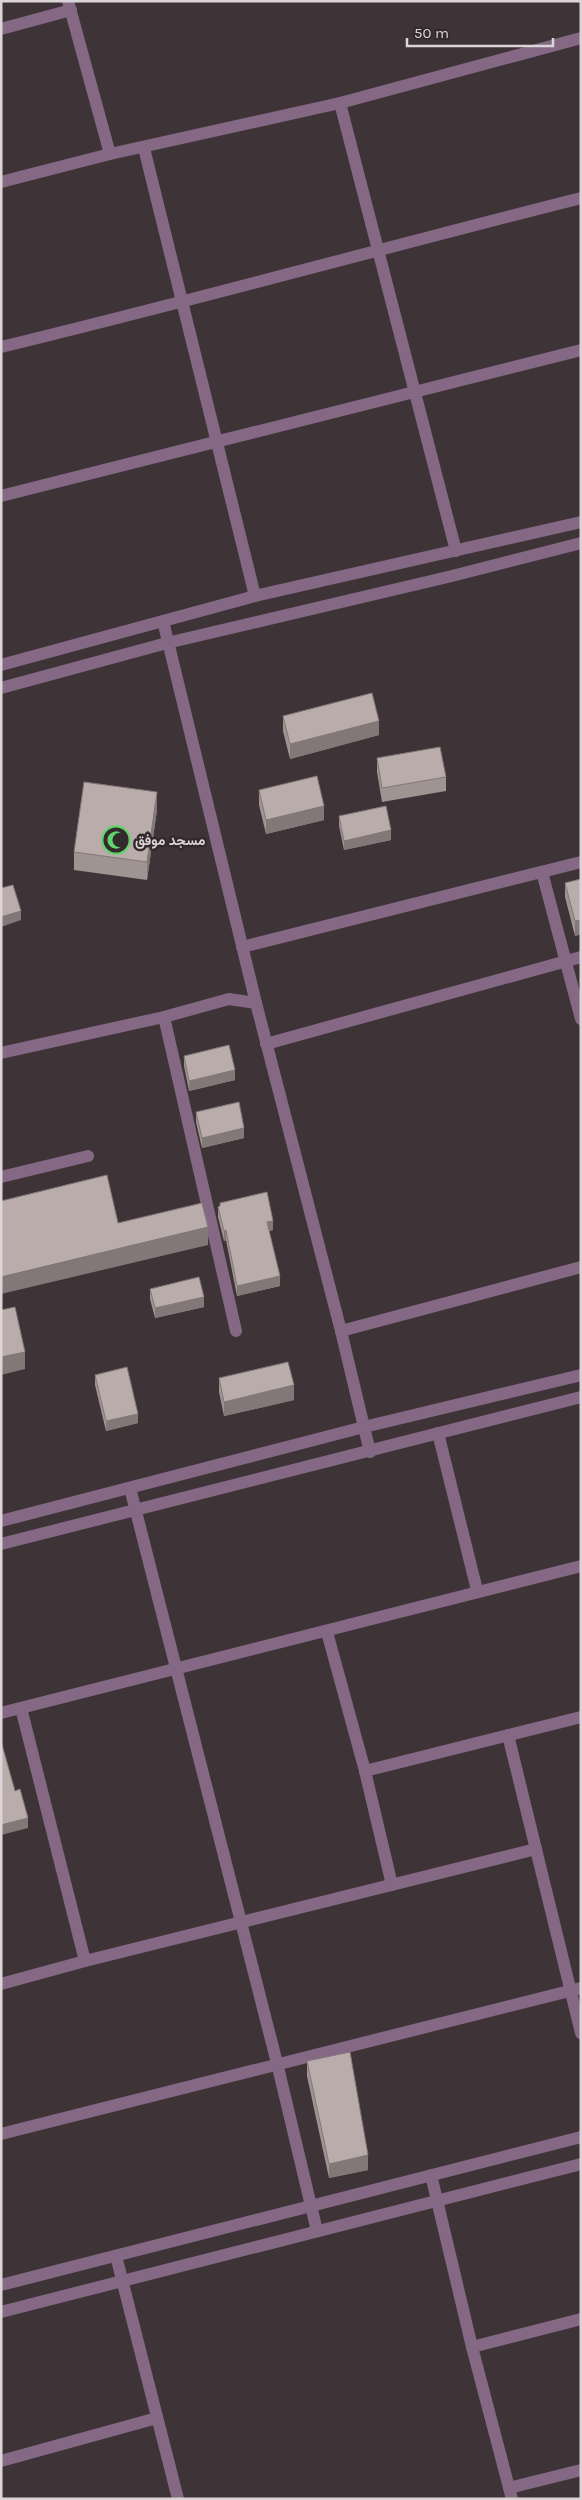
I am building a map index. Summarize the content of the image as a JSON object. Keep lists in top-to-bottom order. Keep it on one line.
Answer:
{"places":{"mosque":["مسجد موفق"]},"scale_bar":"50 m"}
